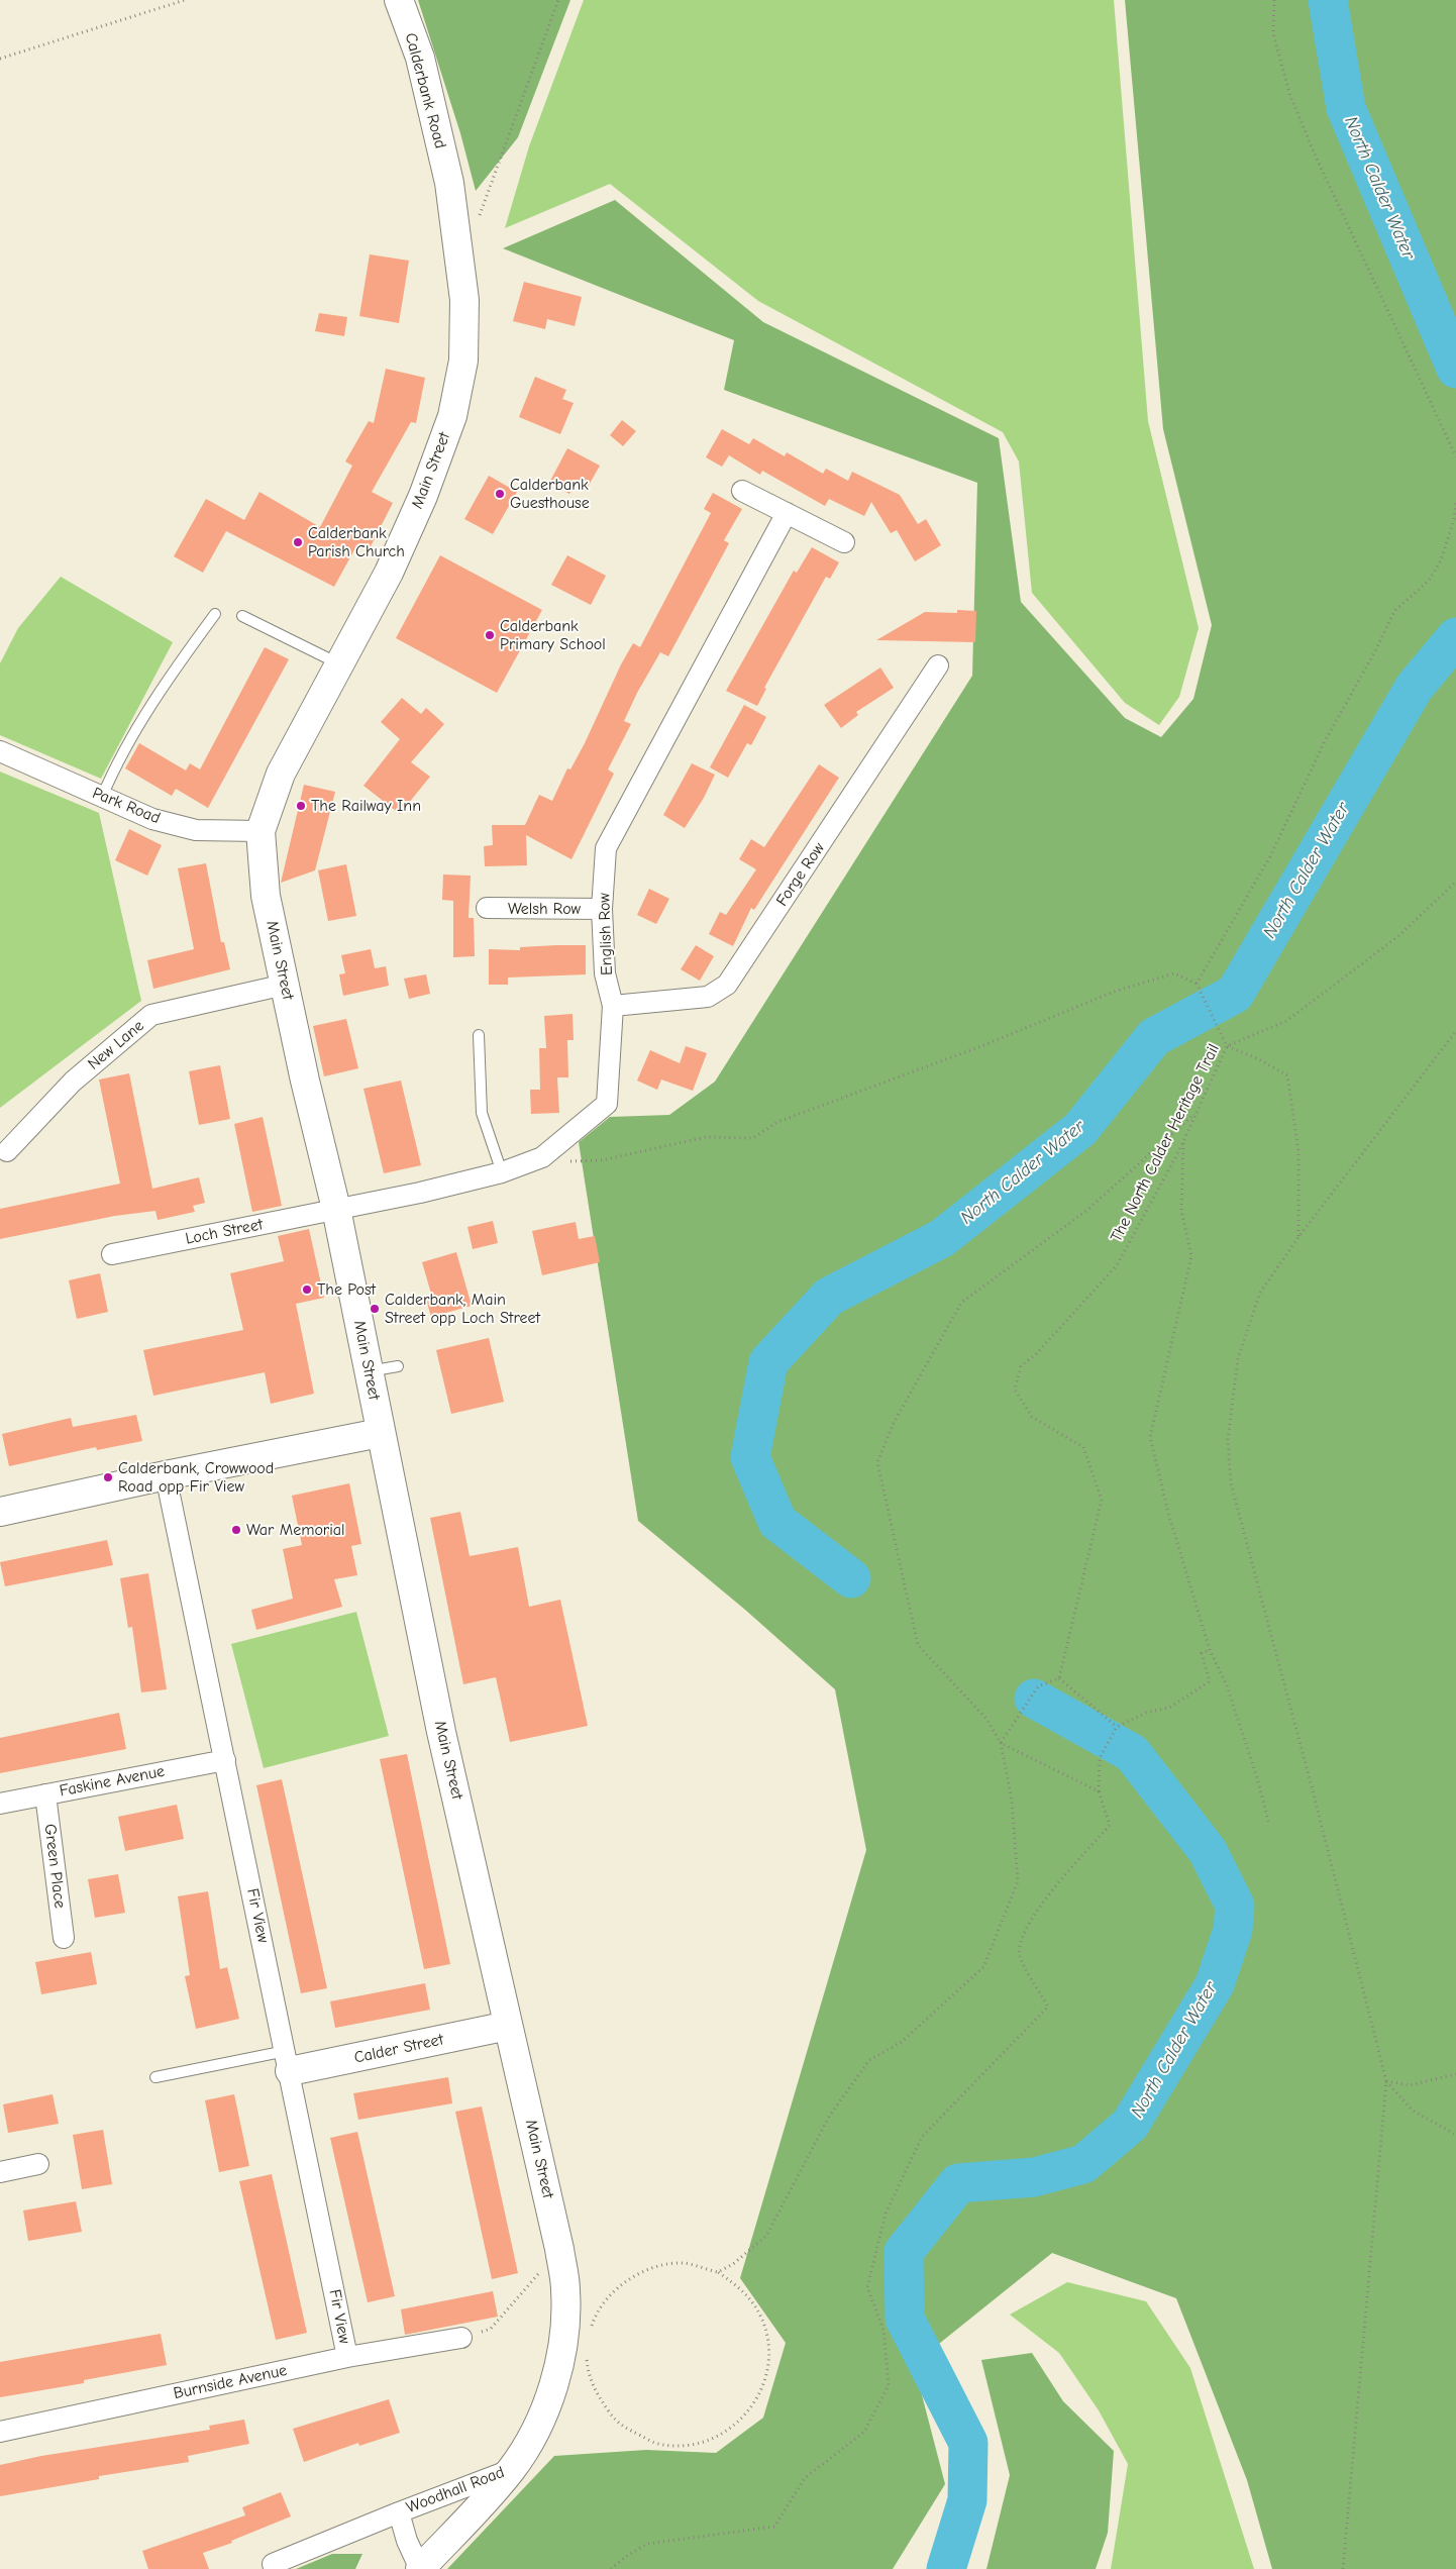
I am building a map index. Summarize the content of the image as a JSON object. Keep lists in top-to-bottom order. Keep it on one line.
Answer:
{"streets":{"main road":["Calderbank Road","Main Street","Calder Street"],"street":["Park Road","Forge Row","Welsh Row","English Row","New Lane","Loch Street","Faskine Avenue","Green Place","Fir View","Burnside Avenue","Woodhall Road"],"path":["The North Calder Heritage Trail"]},"crossings":[["Calderbank Road","Main Street"],["Main Street","Park Road"],["Main Street","English Row"],["Main Street","New Lane"],["Main Street","Loch Street"],["Main Street","Calder Street"],["Main Street","Woodhall Road"],["Forge Row","English Row"],["Welsh Row","English Row"],["English Row","Loch Street"],["Faskine Avenue","Green Place"],["Faskine Avenue","Fir View"],["Fir View","Calder Street"],["Fir View","Burnside Avenue"]],"water":["North Calder Water"],"places":["Calderbank Guesthouse","Calderbank Parish Church","Calderbank Primary School","The Railway Inn","The Post","Calderbank, Main Street opp Loch Street","Calderbank, Crowwood Road opp Fir View","War Memorial"]}
